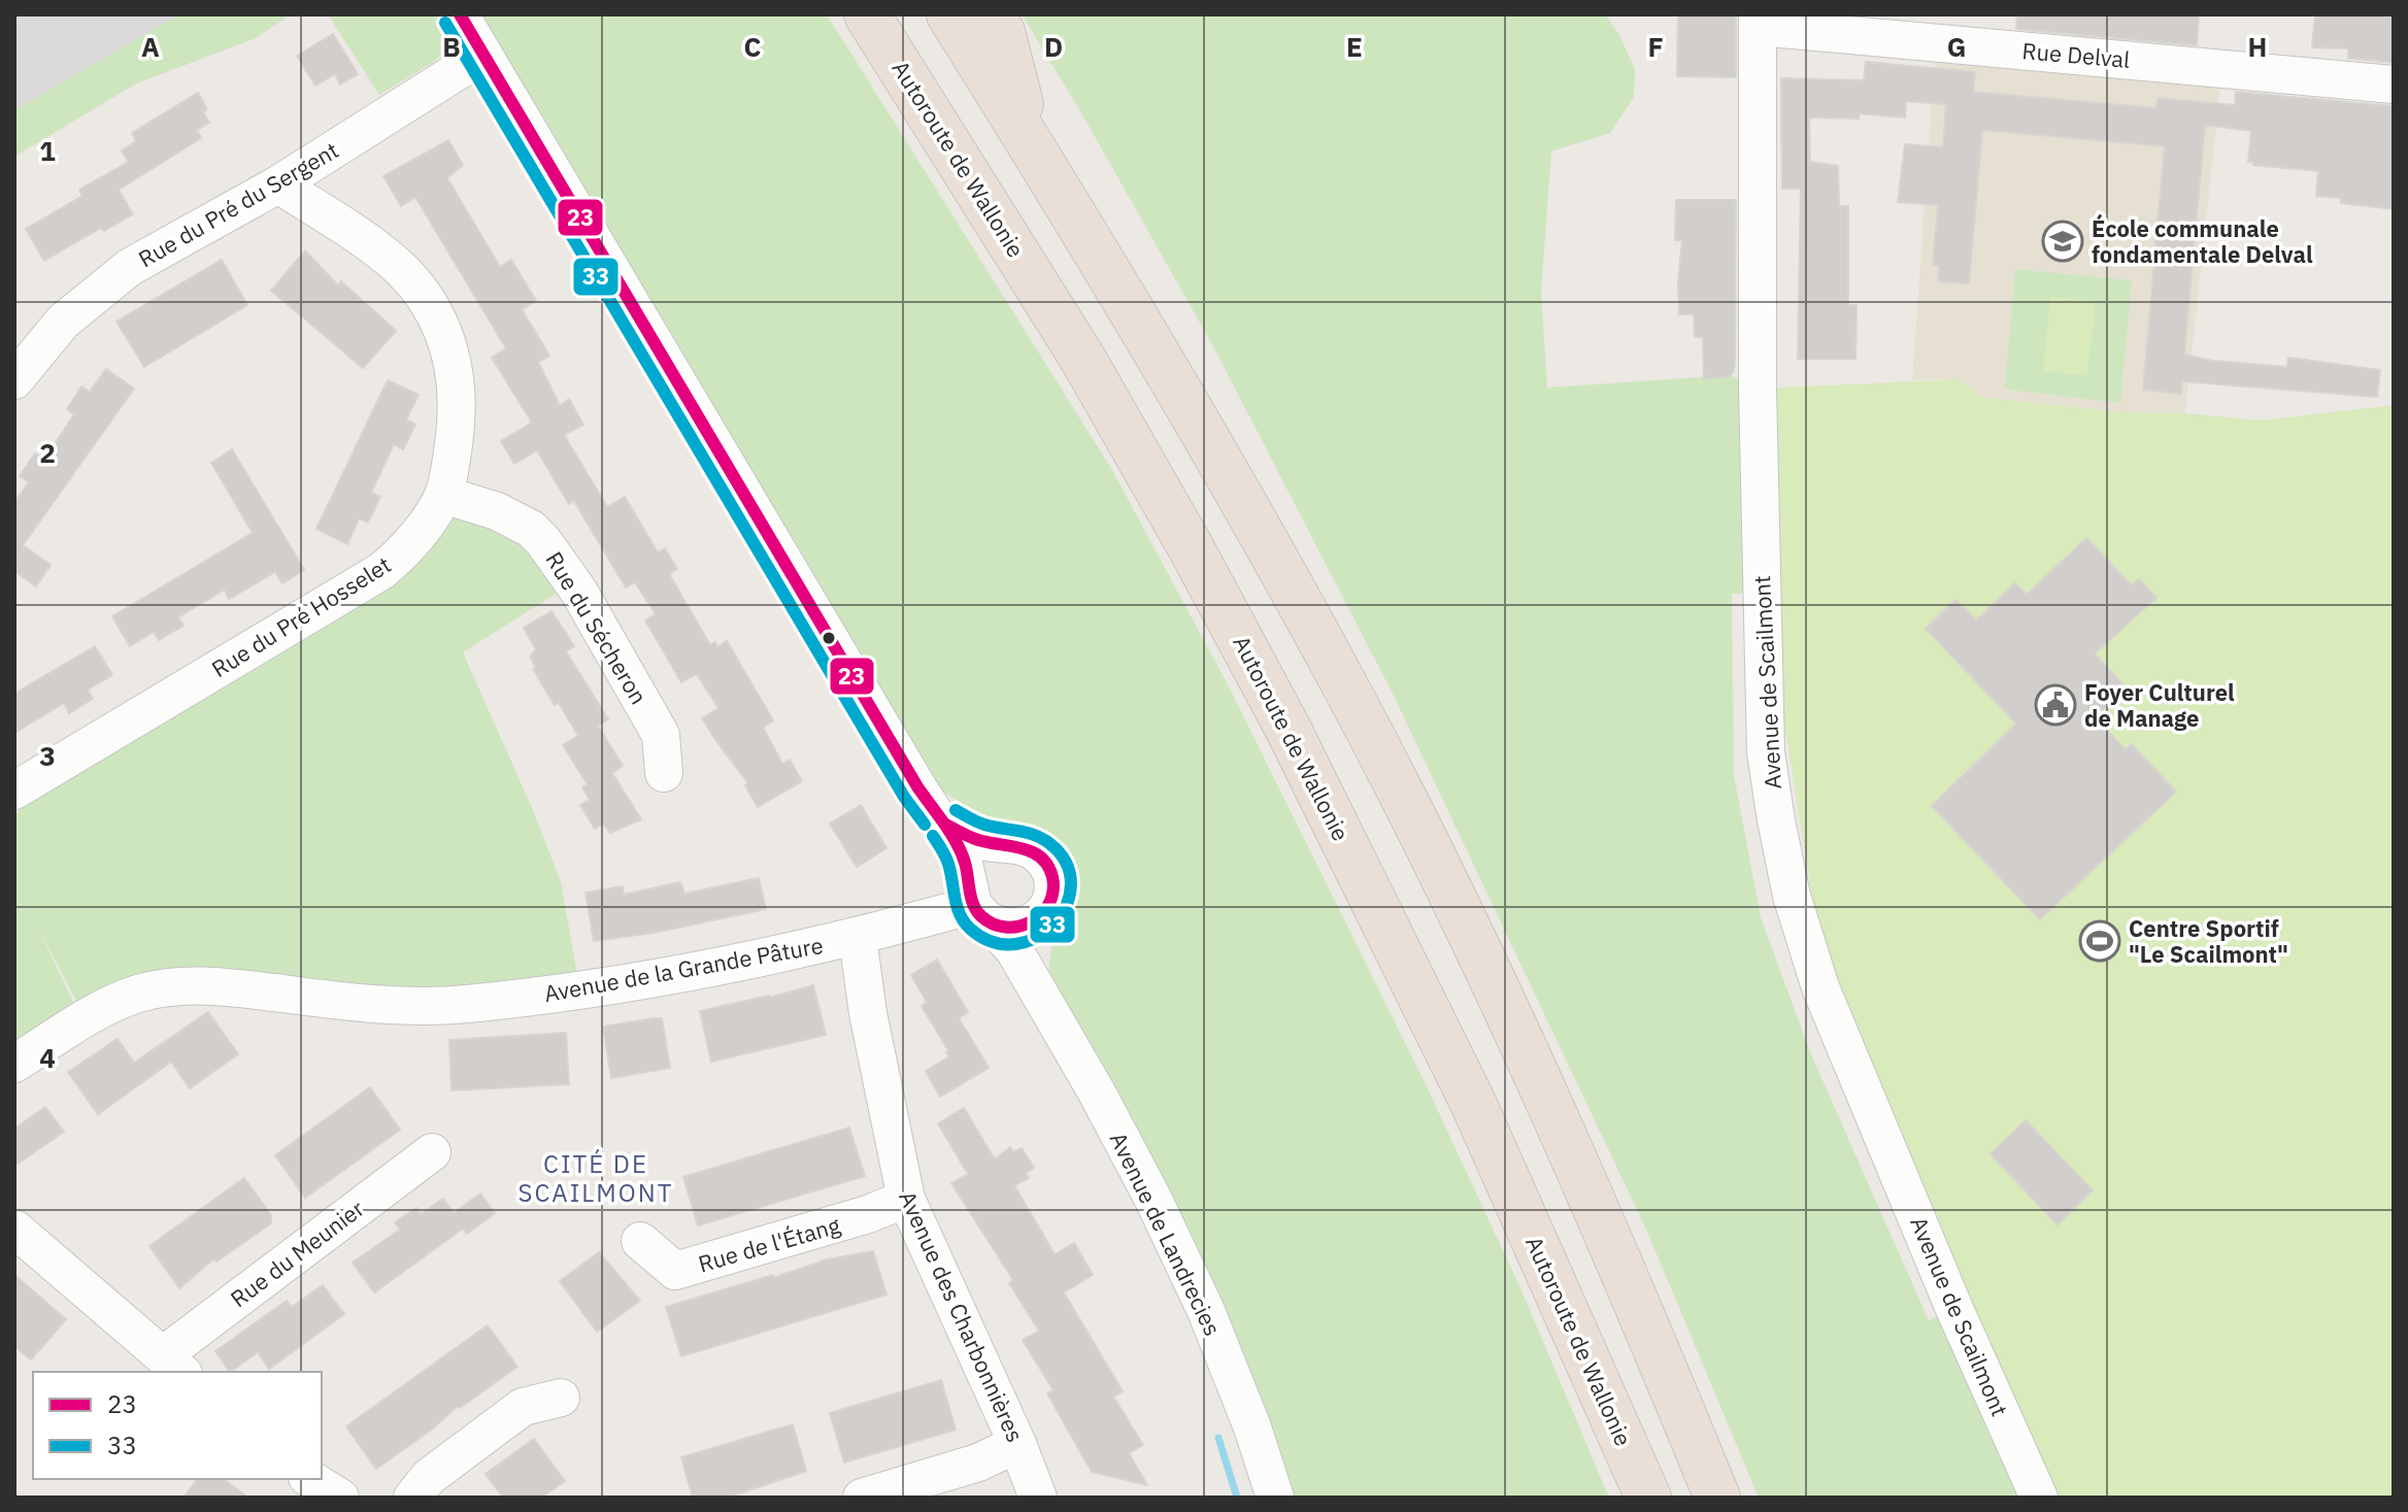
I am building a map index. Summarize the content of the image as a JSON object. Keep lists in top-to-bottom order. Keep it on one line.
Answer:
{"streets":{"highway":["Autoroute de Wallonie"],"street":["Rue Delval","Rue du Pré du Sergent","Rue du Pré Hosselet","Rue du Sécheron","Avenue de Scailmont","Avenue de la Grande Pâture","Avenue de Landrecies","Rue de l'Étang","Rue du Meunier","Avenue des Charbonnières"]},"crossings":[["Rue Delval","Avenue de Scailmont"],["Rue du Pré du Sergent","Rue du Pré Hosselet"],["Rue du Pré Hosselet","Rue du Sécheron"],["Avenue de la Grande Pâture","Avenue de Landrecies"],["Avenue de la Grande Pâture","Avenue des Charbonnières"],["Rue de l'Étang","Avenue des Charbonnières"]],"districts":["CITÉ DE SCAILMONT"],"places":{"school or university":["École communale fondamentale Delval"],"public building":["Foyer Culturel de Manage"],"sports":["Centre Sportif \"Le Scailmont\""]},"lines":["transit line 23","transit line 33"],"legend":["23","33"],"grid":{"columns":["A","B","C","D","E","F","G","H"],"rows":["1","2","3","4"]}}
